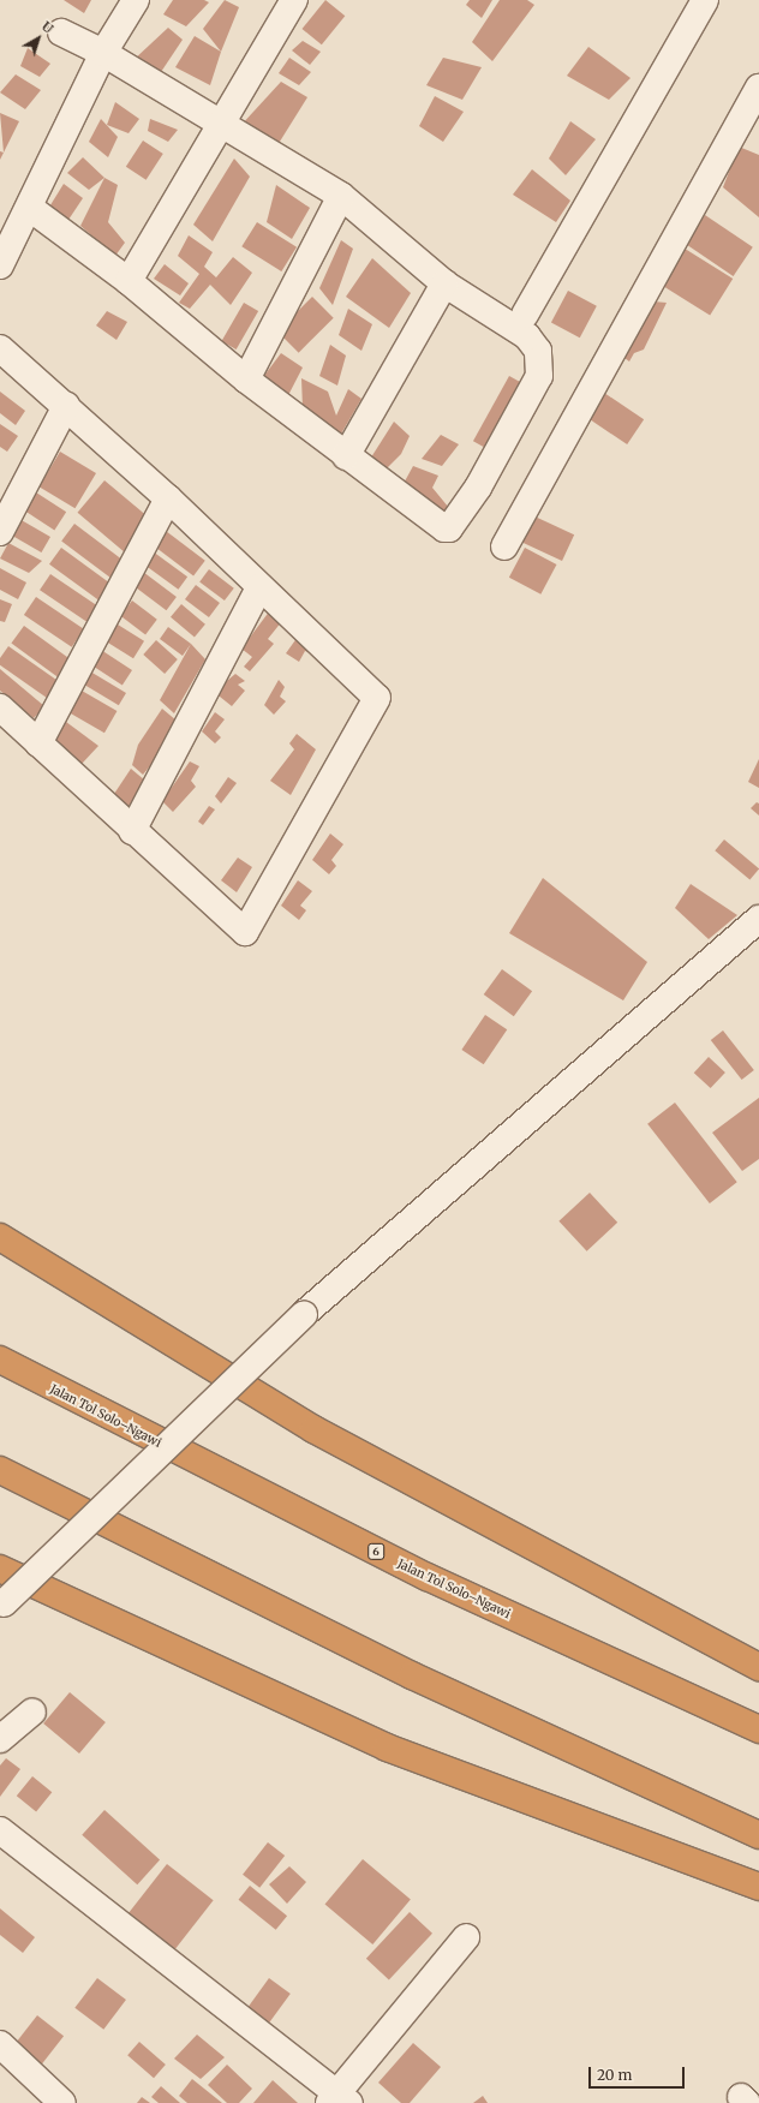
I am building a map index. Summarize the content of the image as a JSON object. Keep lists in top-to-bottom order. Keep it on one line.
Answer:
{"streets":{"highway":["Jalan Tol Solo–Ngawi","6"]},"scale_bar":"20 m","north":"top right"}
